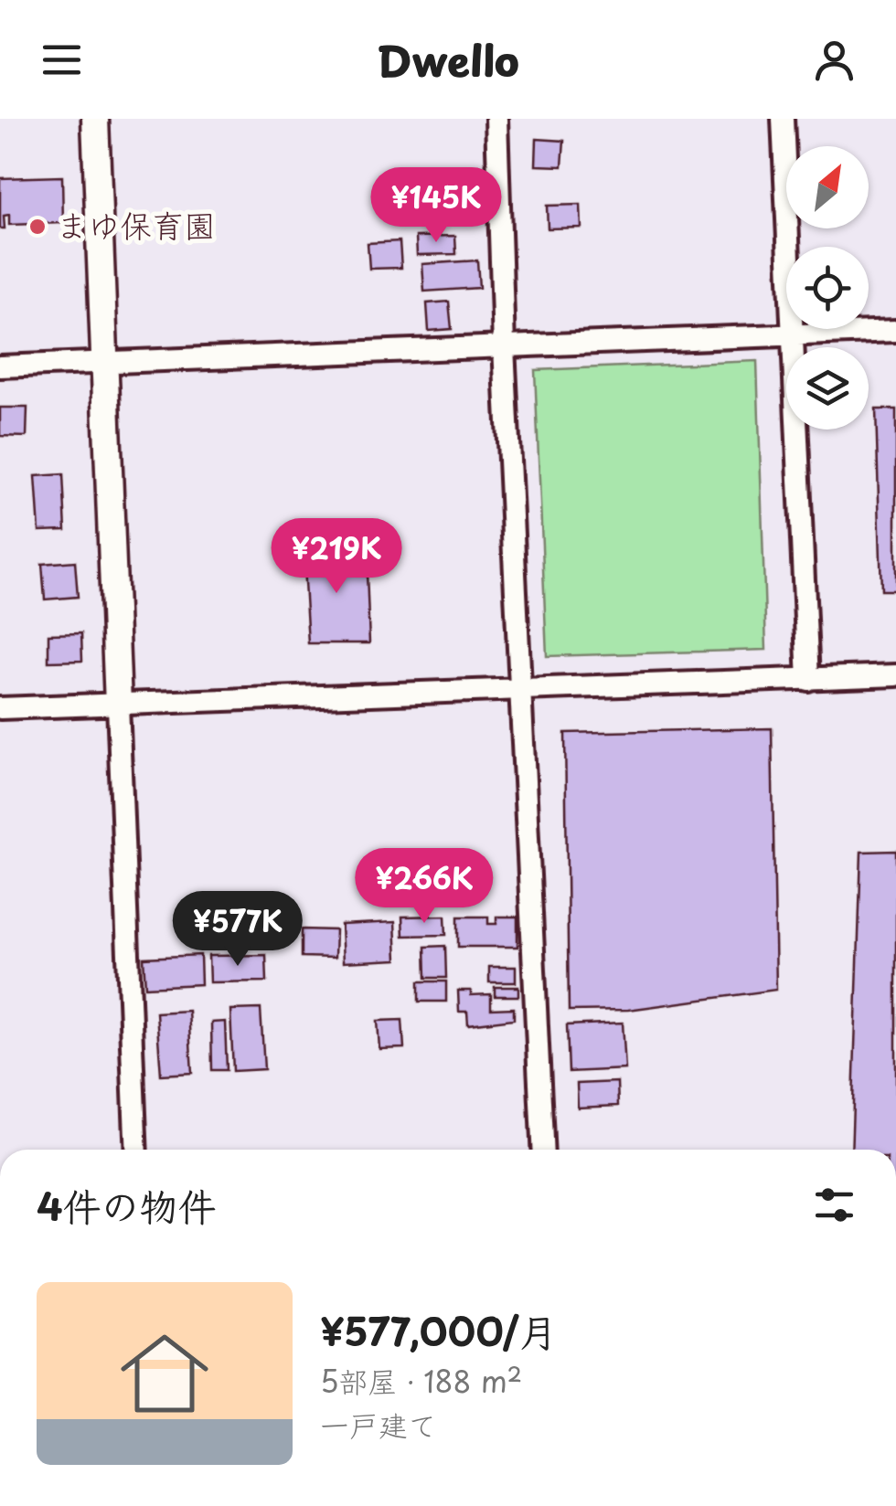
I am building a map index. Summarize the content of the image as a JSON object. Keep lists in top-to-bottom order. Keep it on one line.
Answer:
{"places":["まゆ保育園"],"north":"top right","page":{"header":"Dwello","price":["¥145K","¥219K","¥266K","¥577K"],"heading":"4件の物件","list":[{"name":"¥577,000/月","note":"5部屋 · 188 m² · 一戸建て"}]}}
